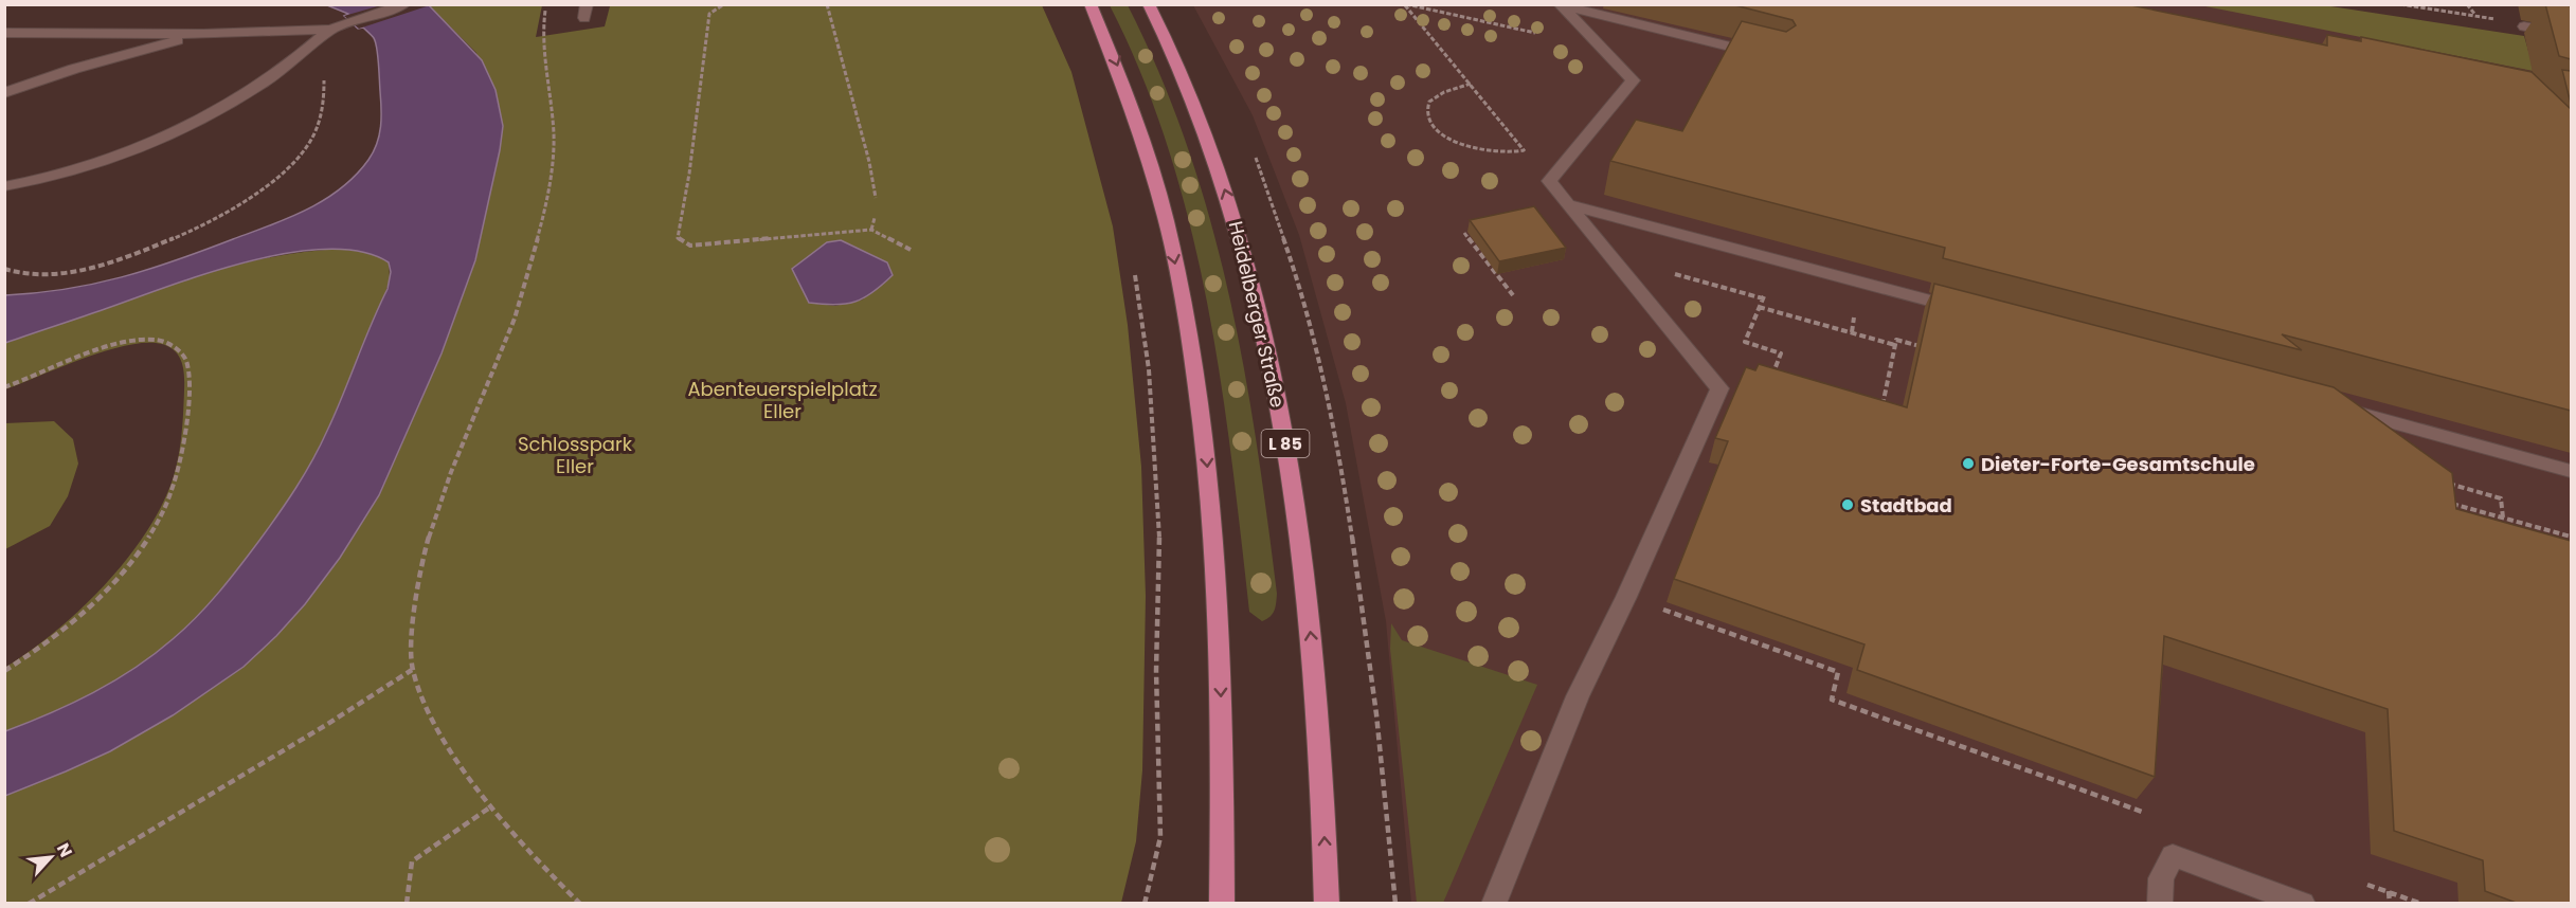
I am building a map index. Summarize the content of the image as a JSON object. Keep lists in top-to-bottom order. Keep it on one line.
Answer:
{"streets":{"main road":["Heidelberger Straße","L 85"]},"parks":["Abenteuerspielplatz Eller","Schlosspark Eller"],"places":["Dieter-Forte-Gesamtschule","Stadtbad"],"north":"top right"}
